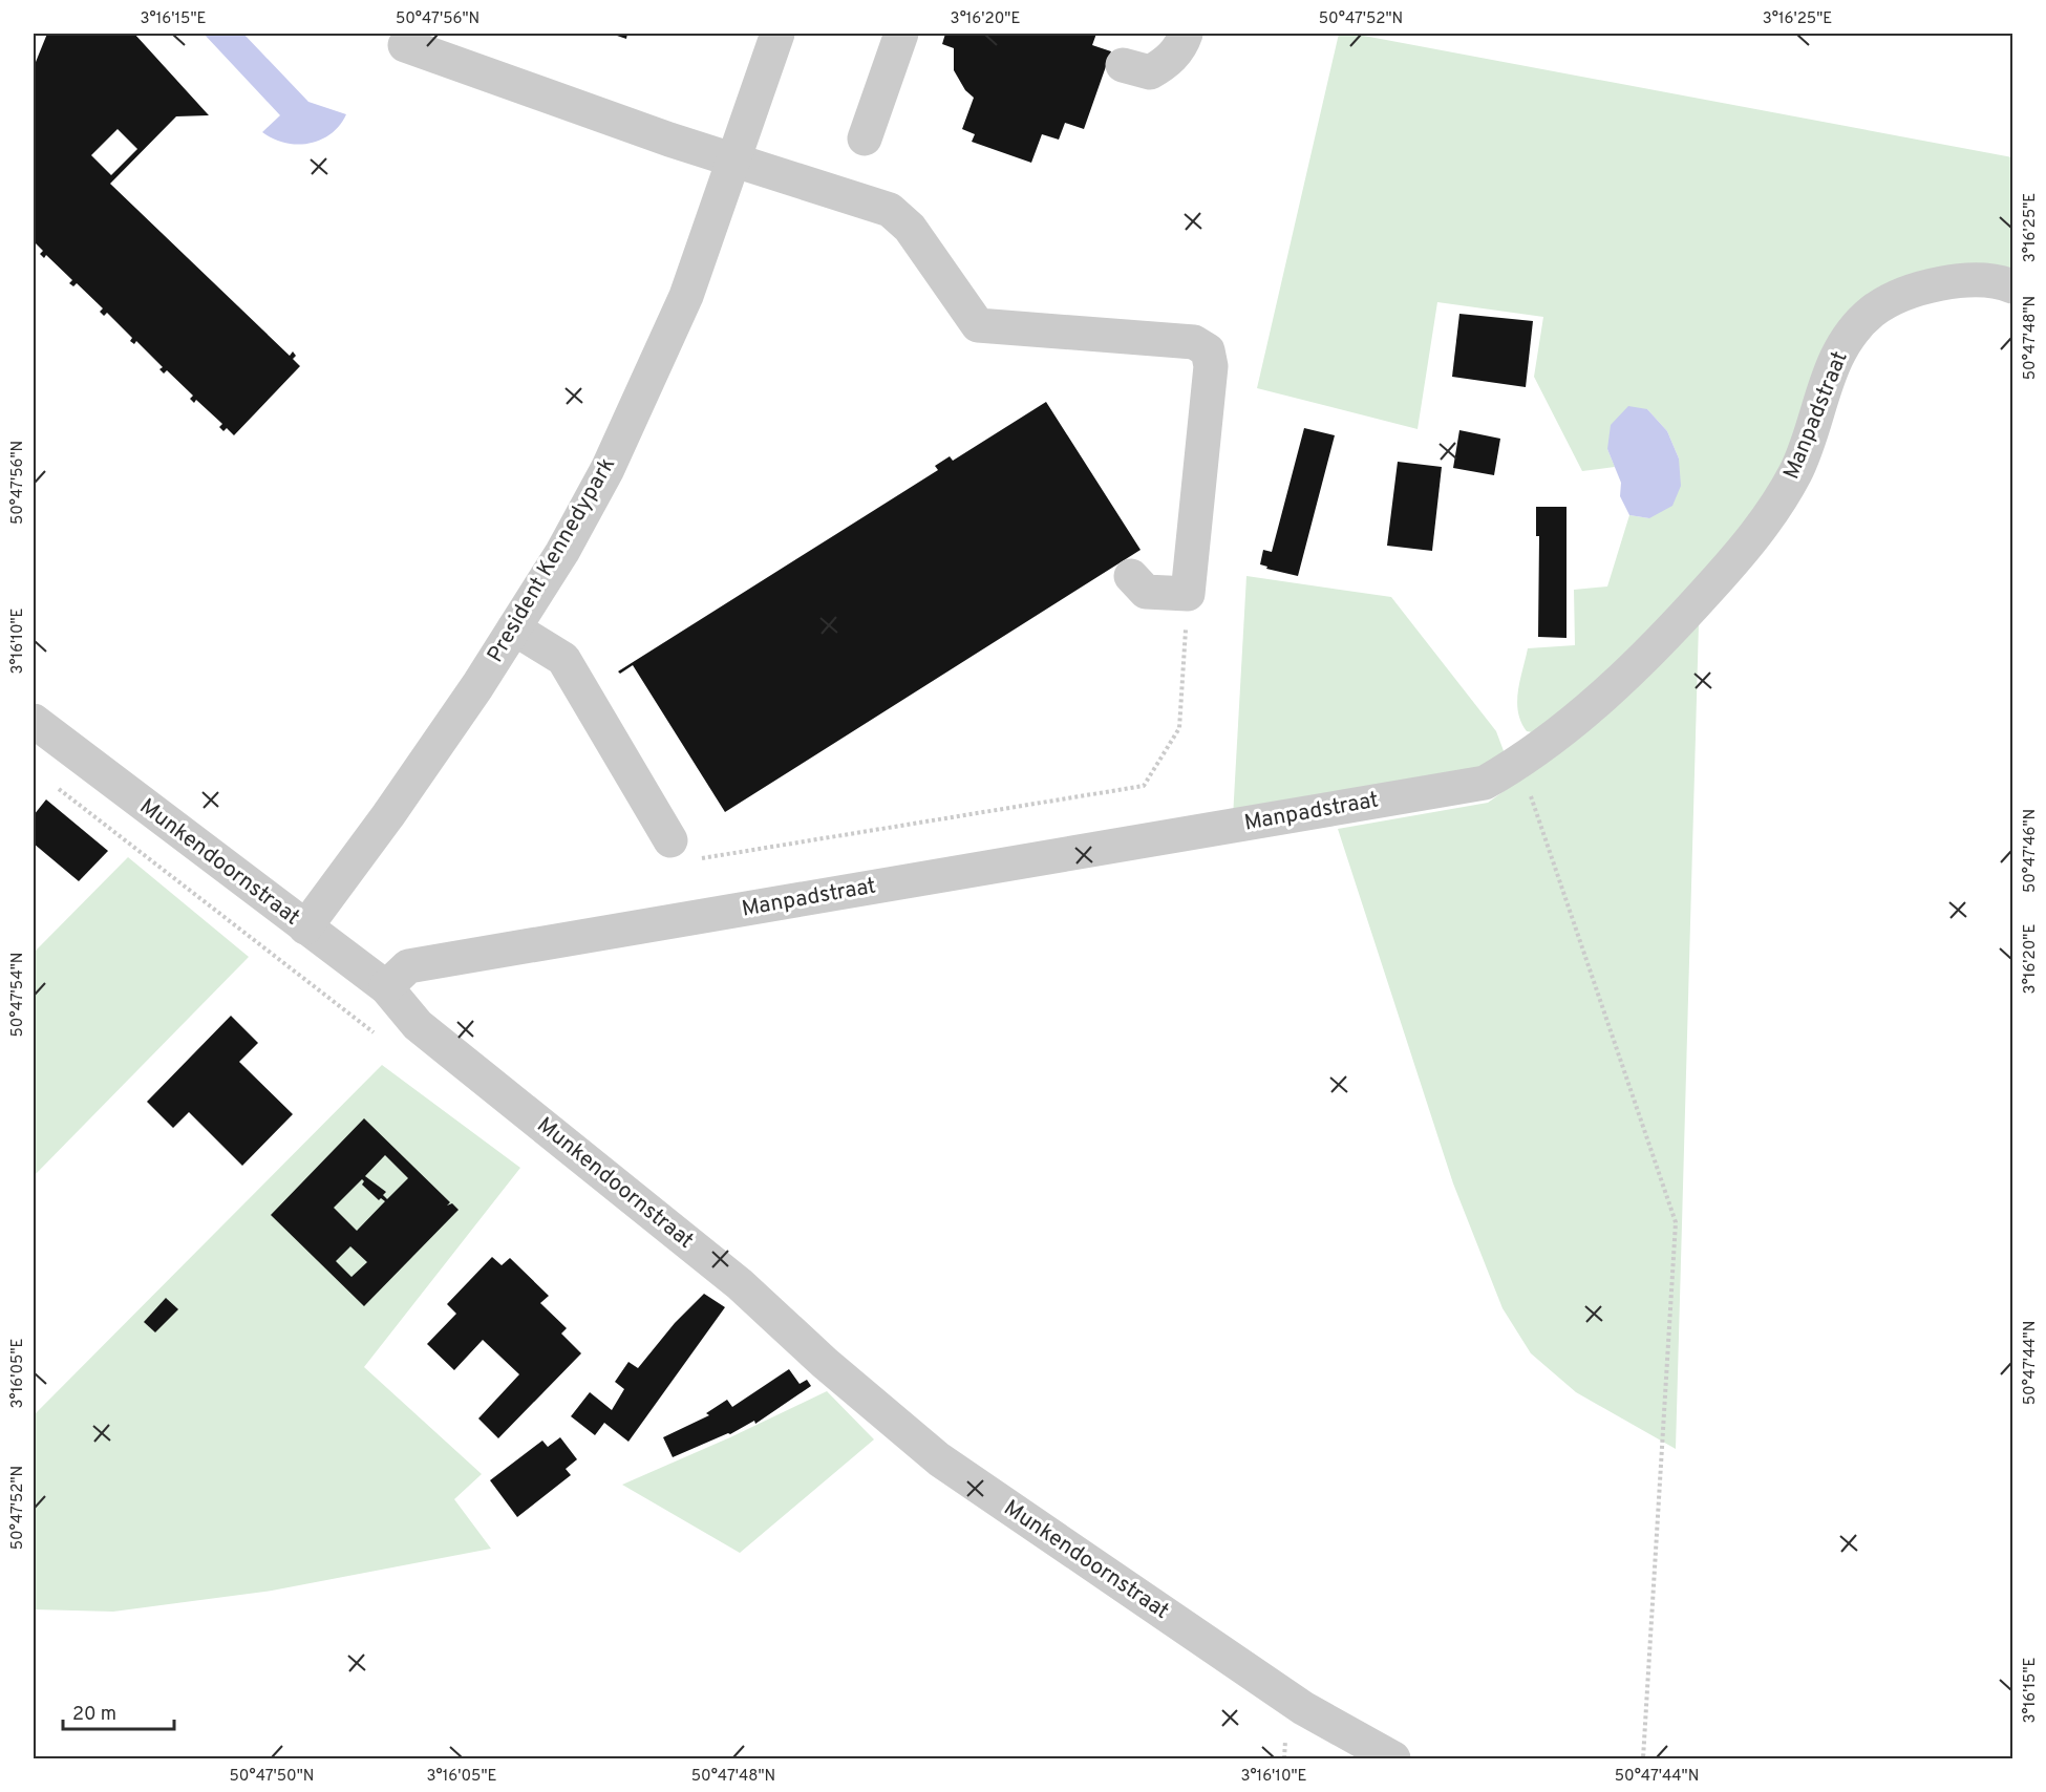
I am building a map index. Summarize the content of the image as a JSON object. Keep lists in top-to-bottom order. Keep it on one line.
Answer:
{"streets":{"street":["Manpadstraat","President Kennedypark","Munkendoornstraat"]},"crossings":[["Manpadstraat","Munkendoornstraat"],["President Kennedypark","Munkendoornstraat"]],"scale_bar":"20 m","coordinates":["3°16'15\"E","50°47'56\"N","3°16'20\"E","50°47'52\"N","3°16'25\"E","50°47'48\"N","3°16'10\"E","50°47'46\"N","50°47'54\"N","50°47'44\"N","3°16'05\"E","50°47'50\"N"]}
